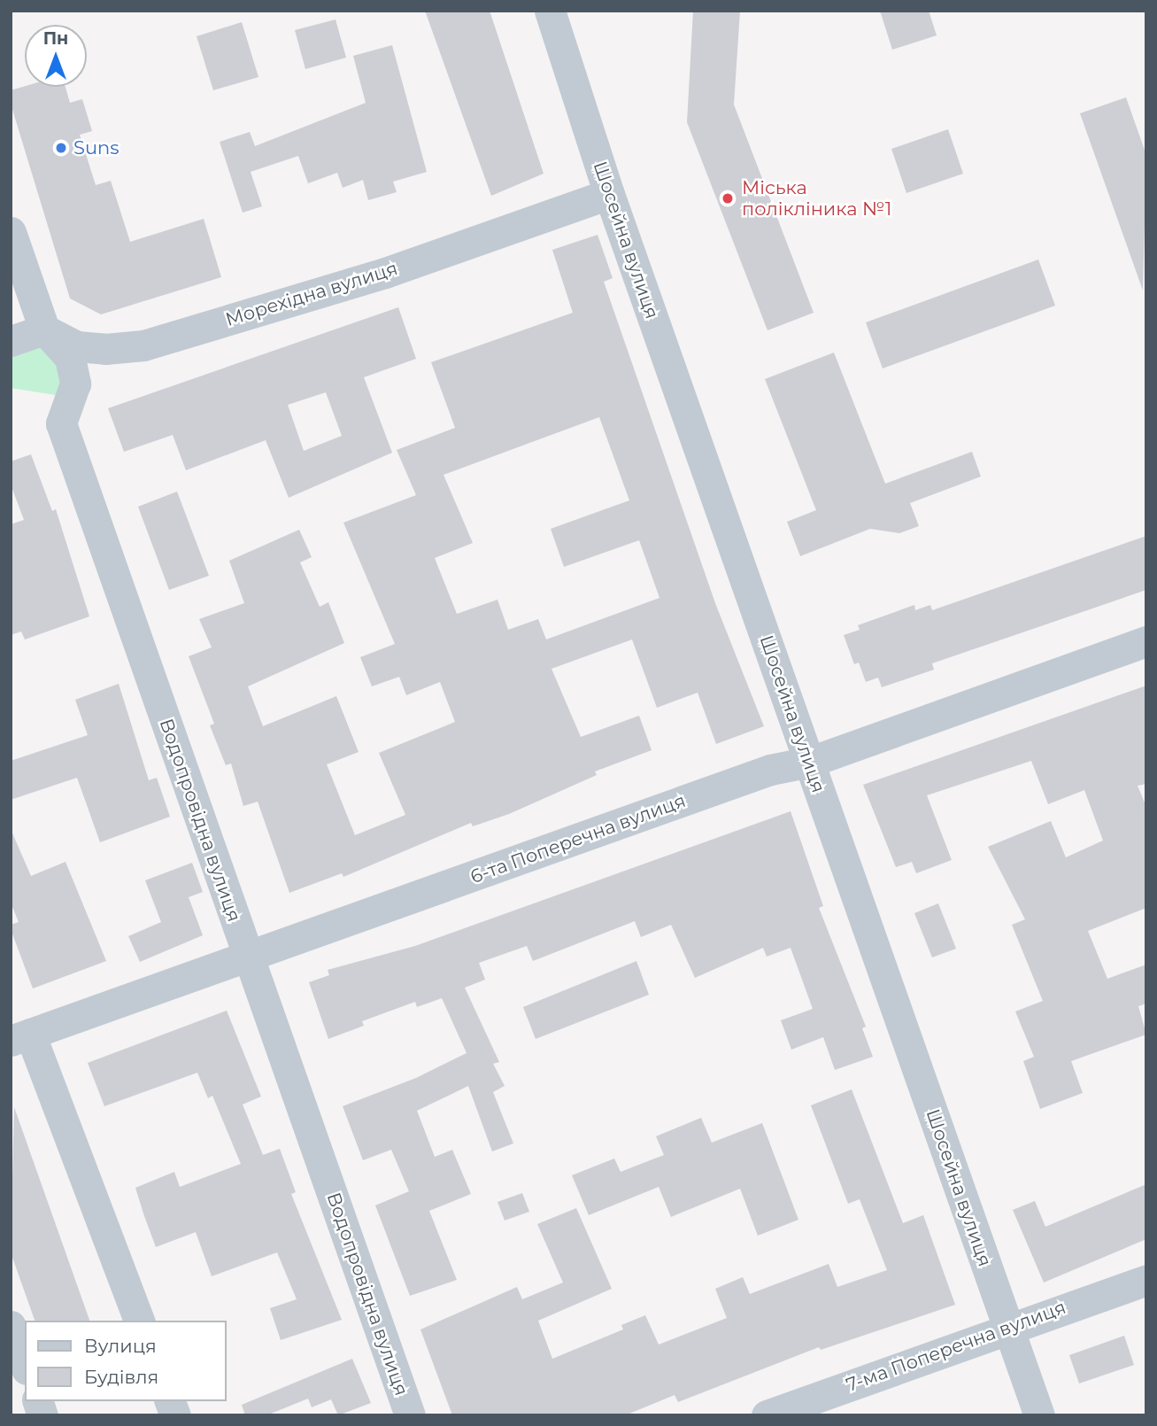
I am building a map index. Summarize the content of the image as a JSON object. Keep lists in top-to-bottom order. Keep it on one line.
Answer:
{"streets":{"street":["Шосейна вулиця","Морехідна вулиця","Водопровідна вулиця","6-та Поперечна вулиця","7-ма Поперечна вулиця"]},"crossings":[["Шосейна вулиця","Морехідна вулиця"],["Шосейна вулиця","6-та Поперечна вулиця"],["Шосейна вулиця","7-ма Поперечна вулиця"],["Морехідна вулиця","Водопровідна вулиця"],["Водопровідна вулиця","6-та Поперечна вулиця"]],"places":["Suns","Міська полікліника №1"],"legend":["Вулиця","Будівля"],"north":"top"}
